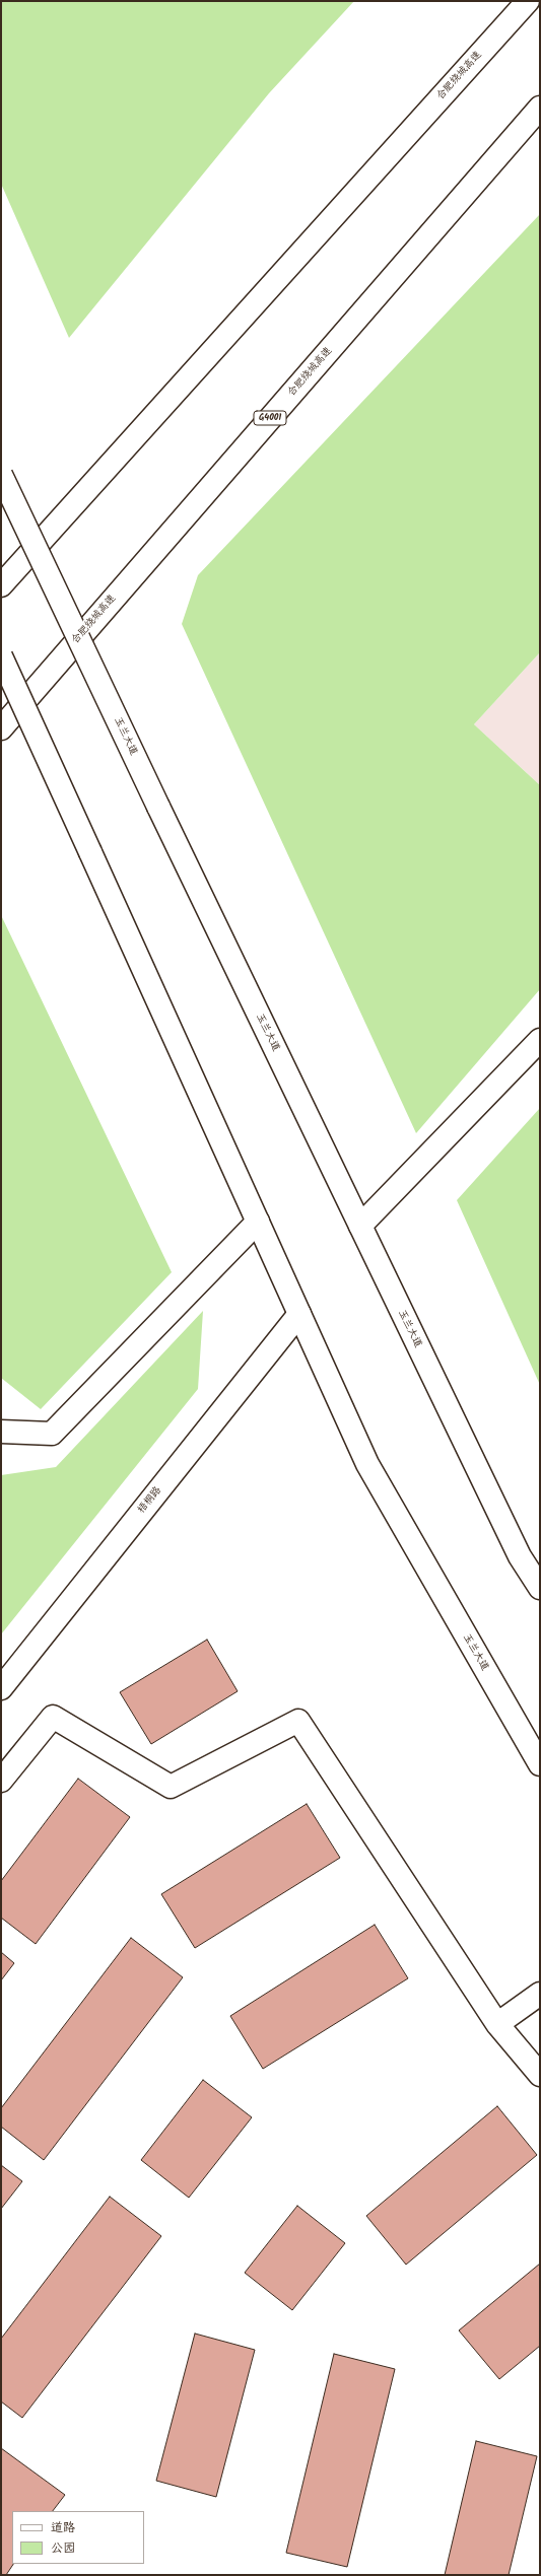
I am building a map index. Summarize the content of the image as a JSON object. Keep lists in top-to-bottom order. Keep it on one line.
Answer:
{"streets":{"main road":["合肥绕城高速","G4001","玉兰大道","梧桐路"]},"crossings":[["玉兰大道","梧桐路"]],"legend":["道路","公园"]}
